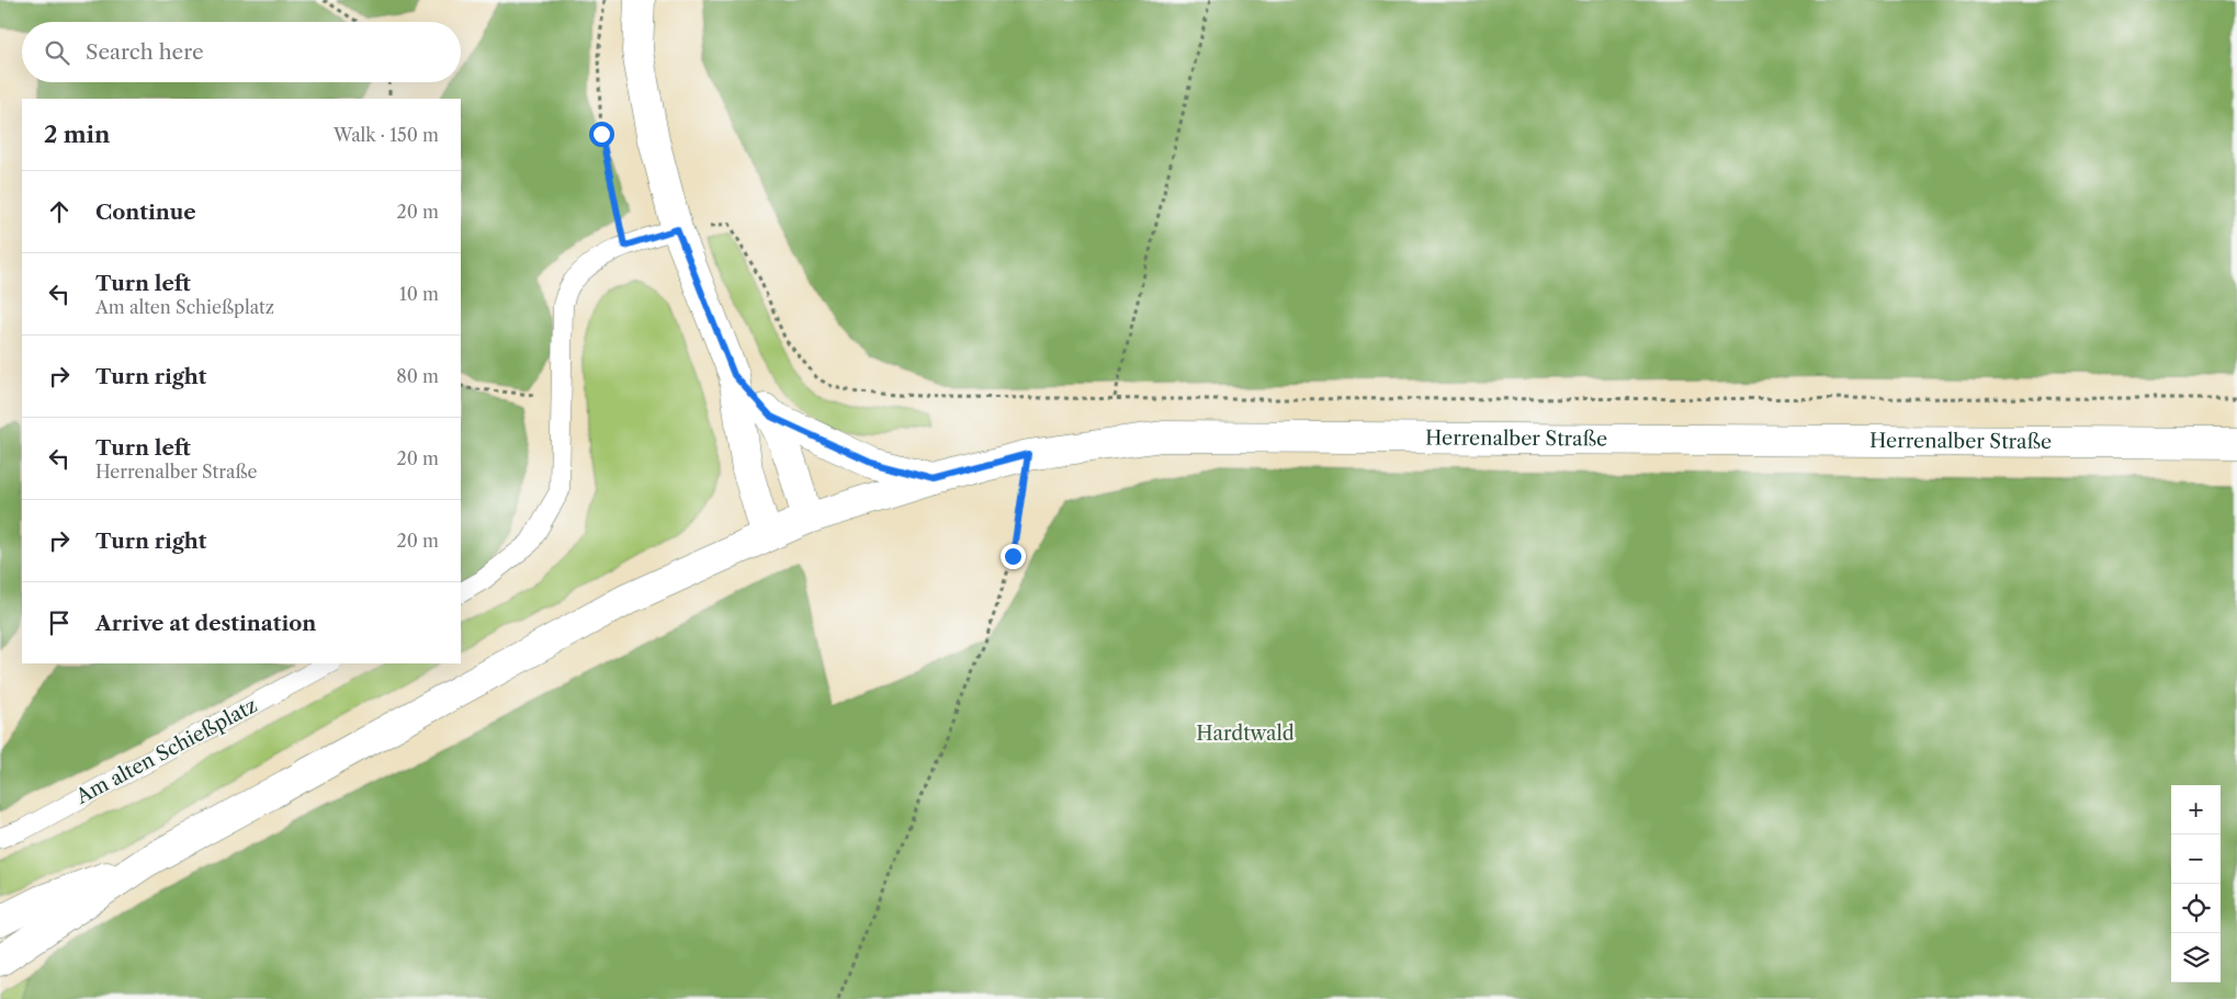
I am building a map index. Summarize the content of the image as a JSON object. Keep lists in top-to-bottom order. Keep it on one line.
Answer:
{"streets":{"main road":["Herrenalber Straße"],"lane":["Am alten Schießplatz"]},"parks":["Hardtwald"],"page":{"search":"Search here","heading":["2 min","Walk · 150 m"],"list":[["Continue","20 m"],["Turn left","Am alten Schießplatz","10 m"],["Turn right","80 m"],["Turn left","Herrenalber Straße","20 m"],["Turn right","20 m"],"Arrive at destination"],"map_buttons":["+","−"]}}
